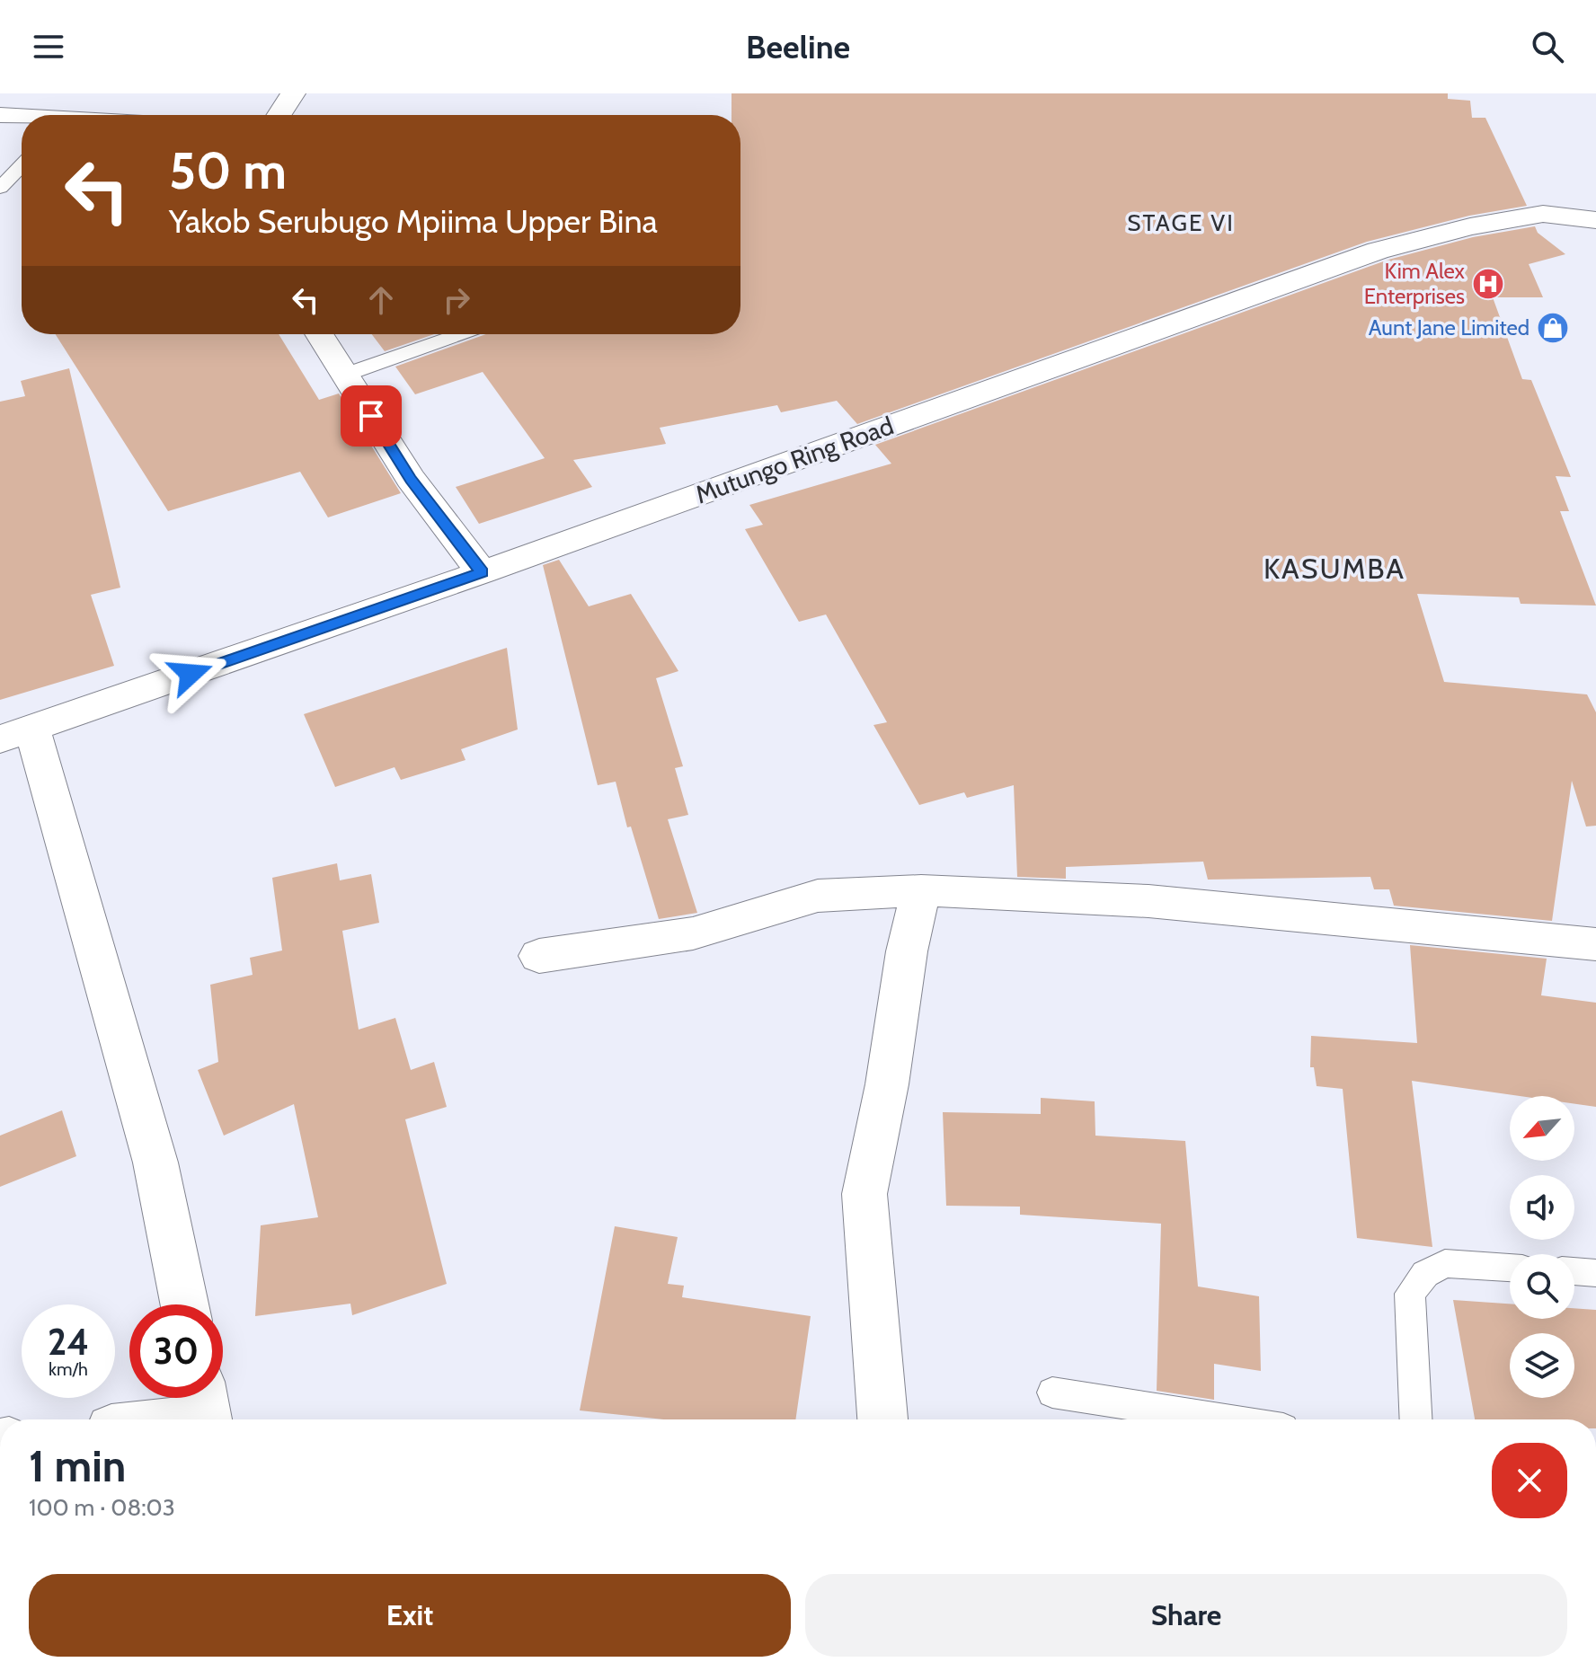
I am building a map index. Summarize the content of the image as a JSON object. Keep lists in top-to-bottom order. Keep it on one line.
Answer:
{"streets":{"street":["Mutungo Ring Road"]},"districts":["STAGE VI","KASUMBA"],"places":{"hospital":["Kim Alex Enterprises"],"shop":["Aunt Jane Limited"]},"north":"bottom left","page":{"header":"Beeline","turn":["50 m","Yakob Serubugo Mpiima Upper Bina"],"speed":"24 km/h","limit":"30","heading":["1 min","100 m · 08:03"],"buttons":["Exit","Share"]}}
